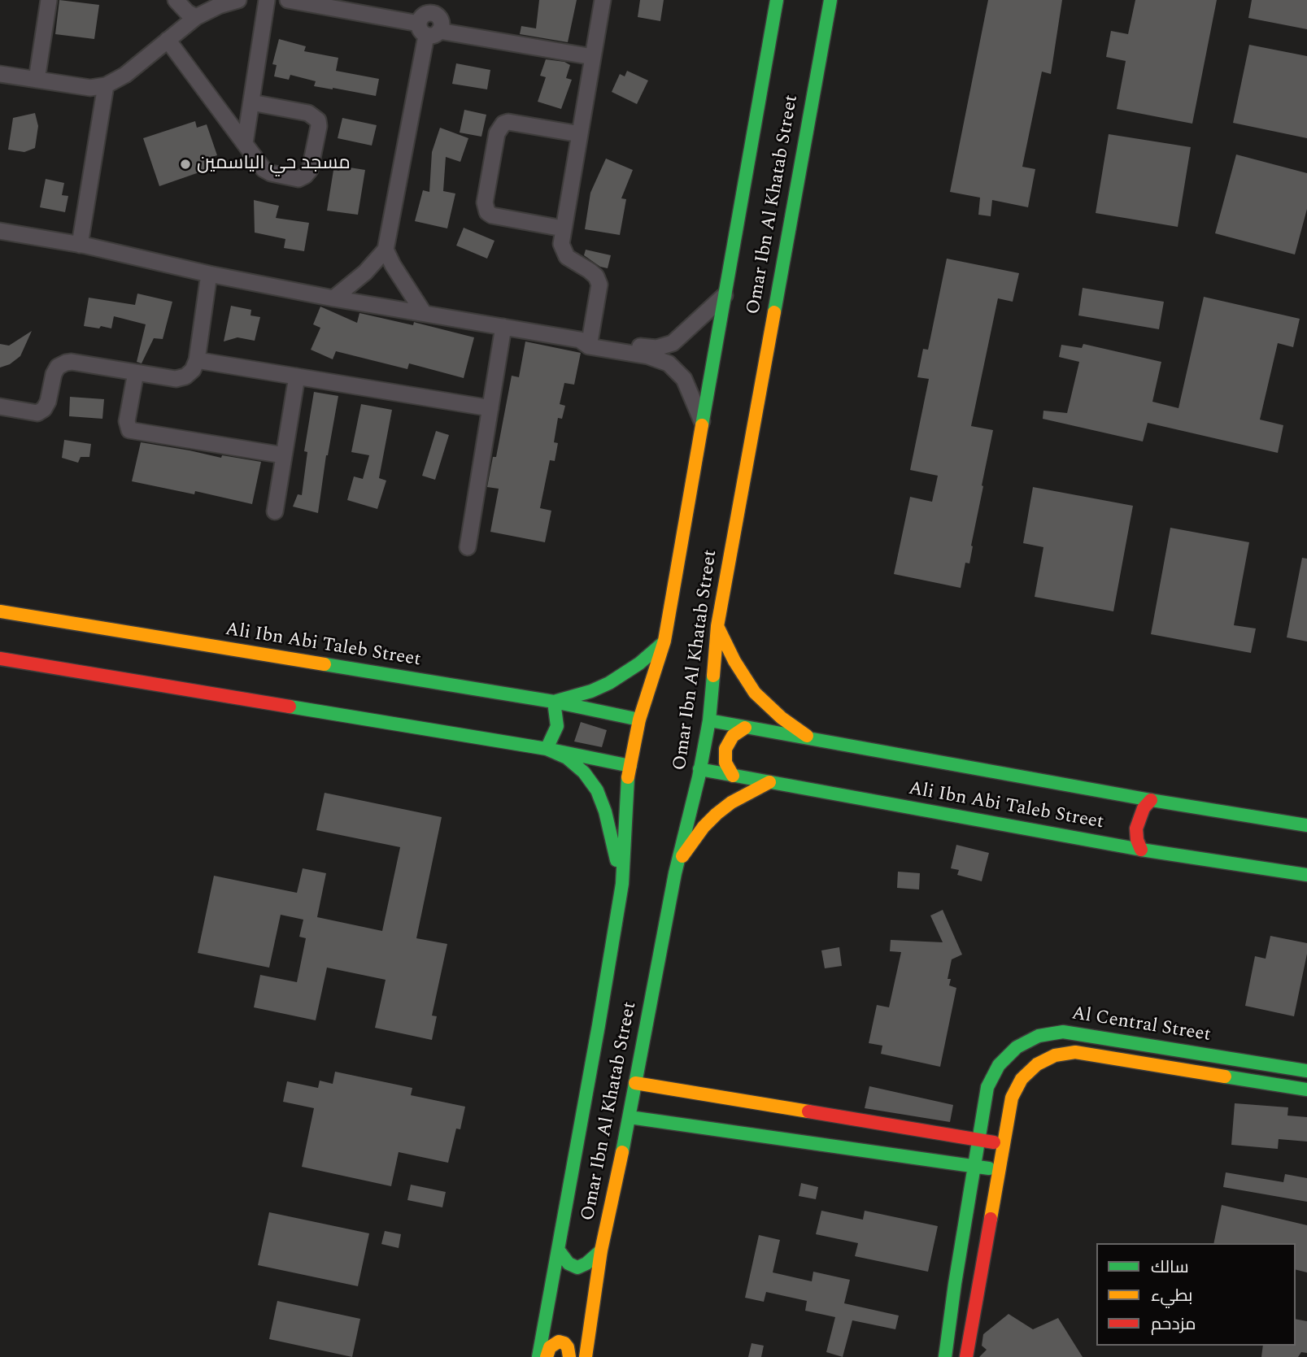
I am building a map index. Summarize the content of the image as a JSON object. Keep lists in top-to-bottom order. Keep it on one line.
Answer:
{"streets":{"street":["Omar Ibn Al Khatab Street","Ali Ibn Abi Taleb Street","Al Central Street"]},"crossings":[["Omar Ibn Al Khatab Street","Ali Ibn Abi Taleb Street"]],"places":["مسجد حي الياسمين"],"legend":["سالك","بطيء","مزدحم"]}
